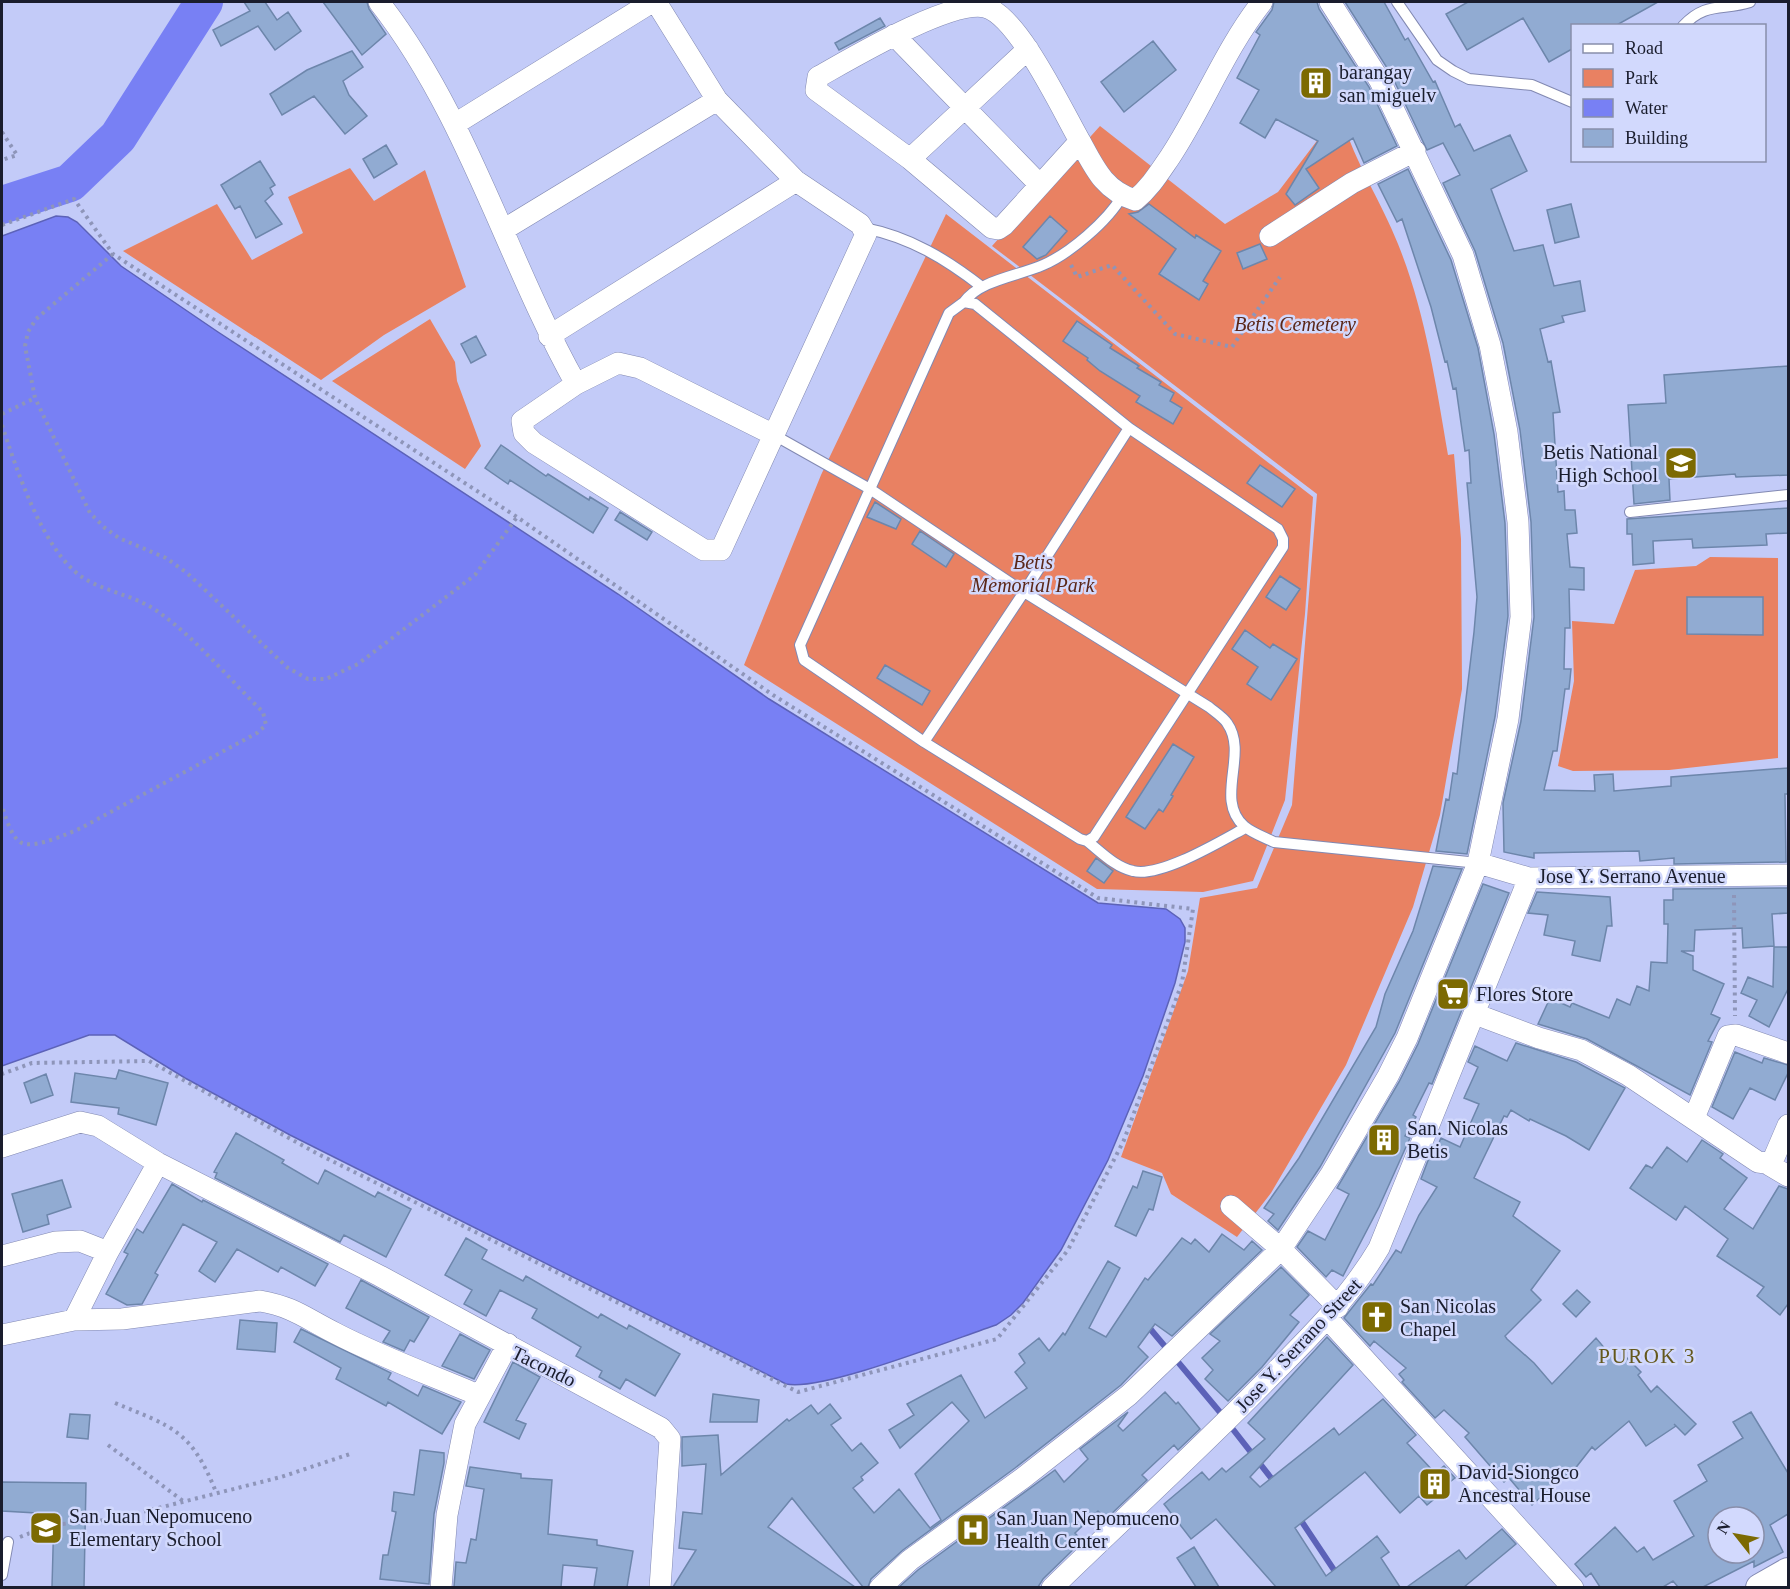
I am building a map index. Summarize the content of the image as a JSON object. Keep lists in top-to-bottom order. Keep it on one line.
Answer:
{"streets":{"street":["Jose Y. Serrano Avenue","Jose Y. Serrano Street","Tacondo"]},"crossings":[["Jose Y. Serrano Avenue","Jose Y. Serrano Street"]],"districts":["PUROK 3"],"parks":["Betis Cemetery","Betis Memorial Park"],"places":{"building":["barangay san miguelv","San. Nicolas Betis","David-Siongco Ancestral House"],"school or university":["Betis National High School","San Juan Nepomuceno Elementary School"],"supermarket":["Flores Store"],"church":["San Nicolas Chapel"],"hospital":["San Juan Nepomuceno Health Center"]},"legend":["Road","Park","Water","Building"],"north":"top left"}
